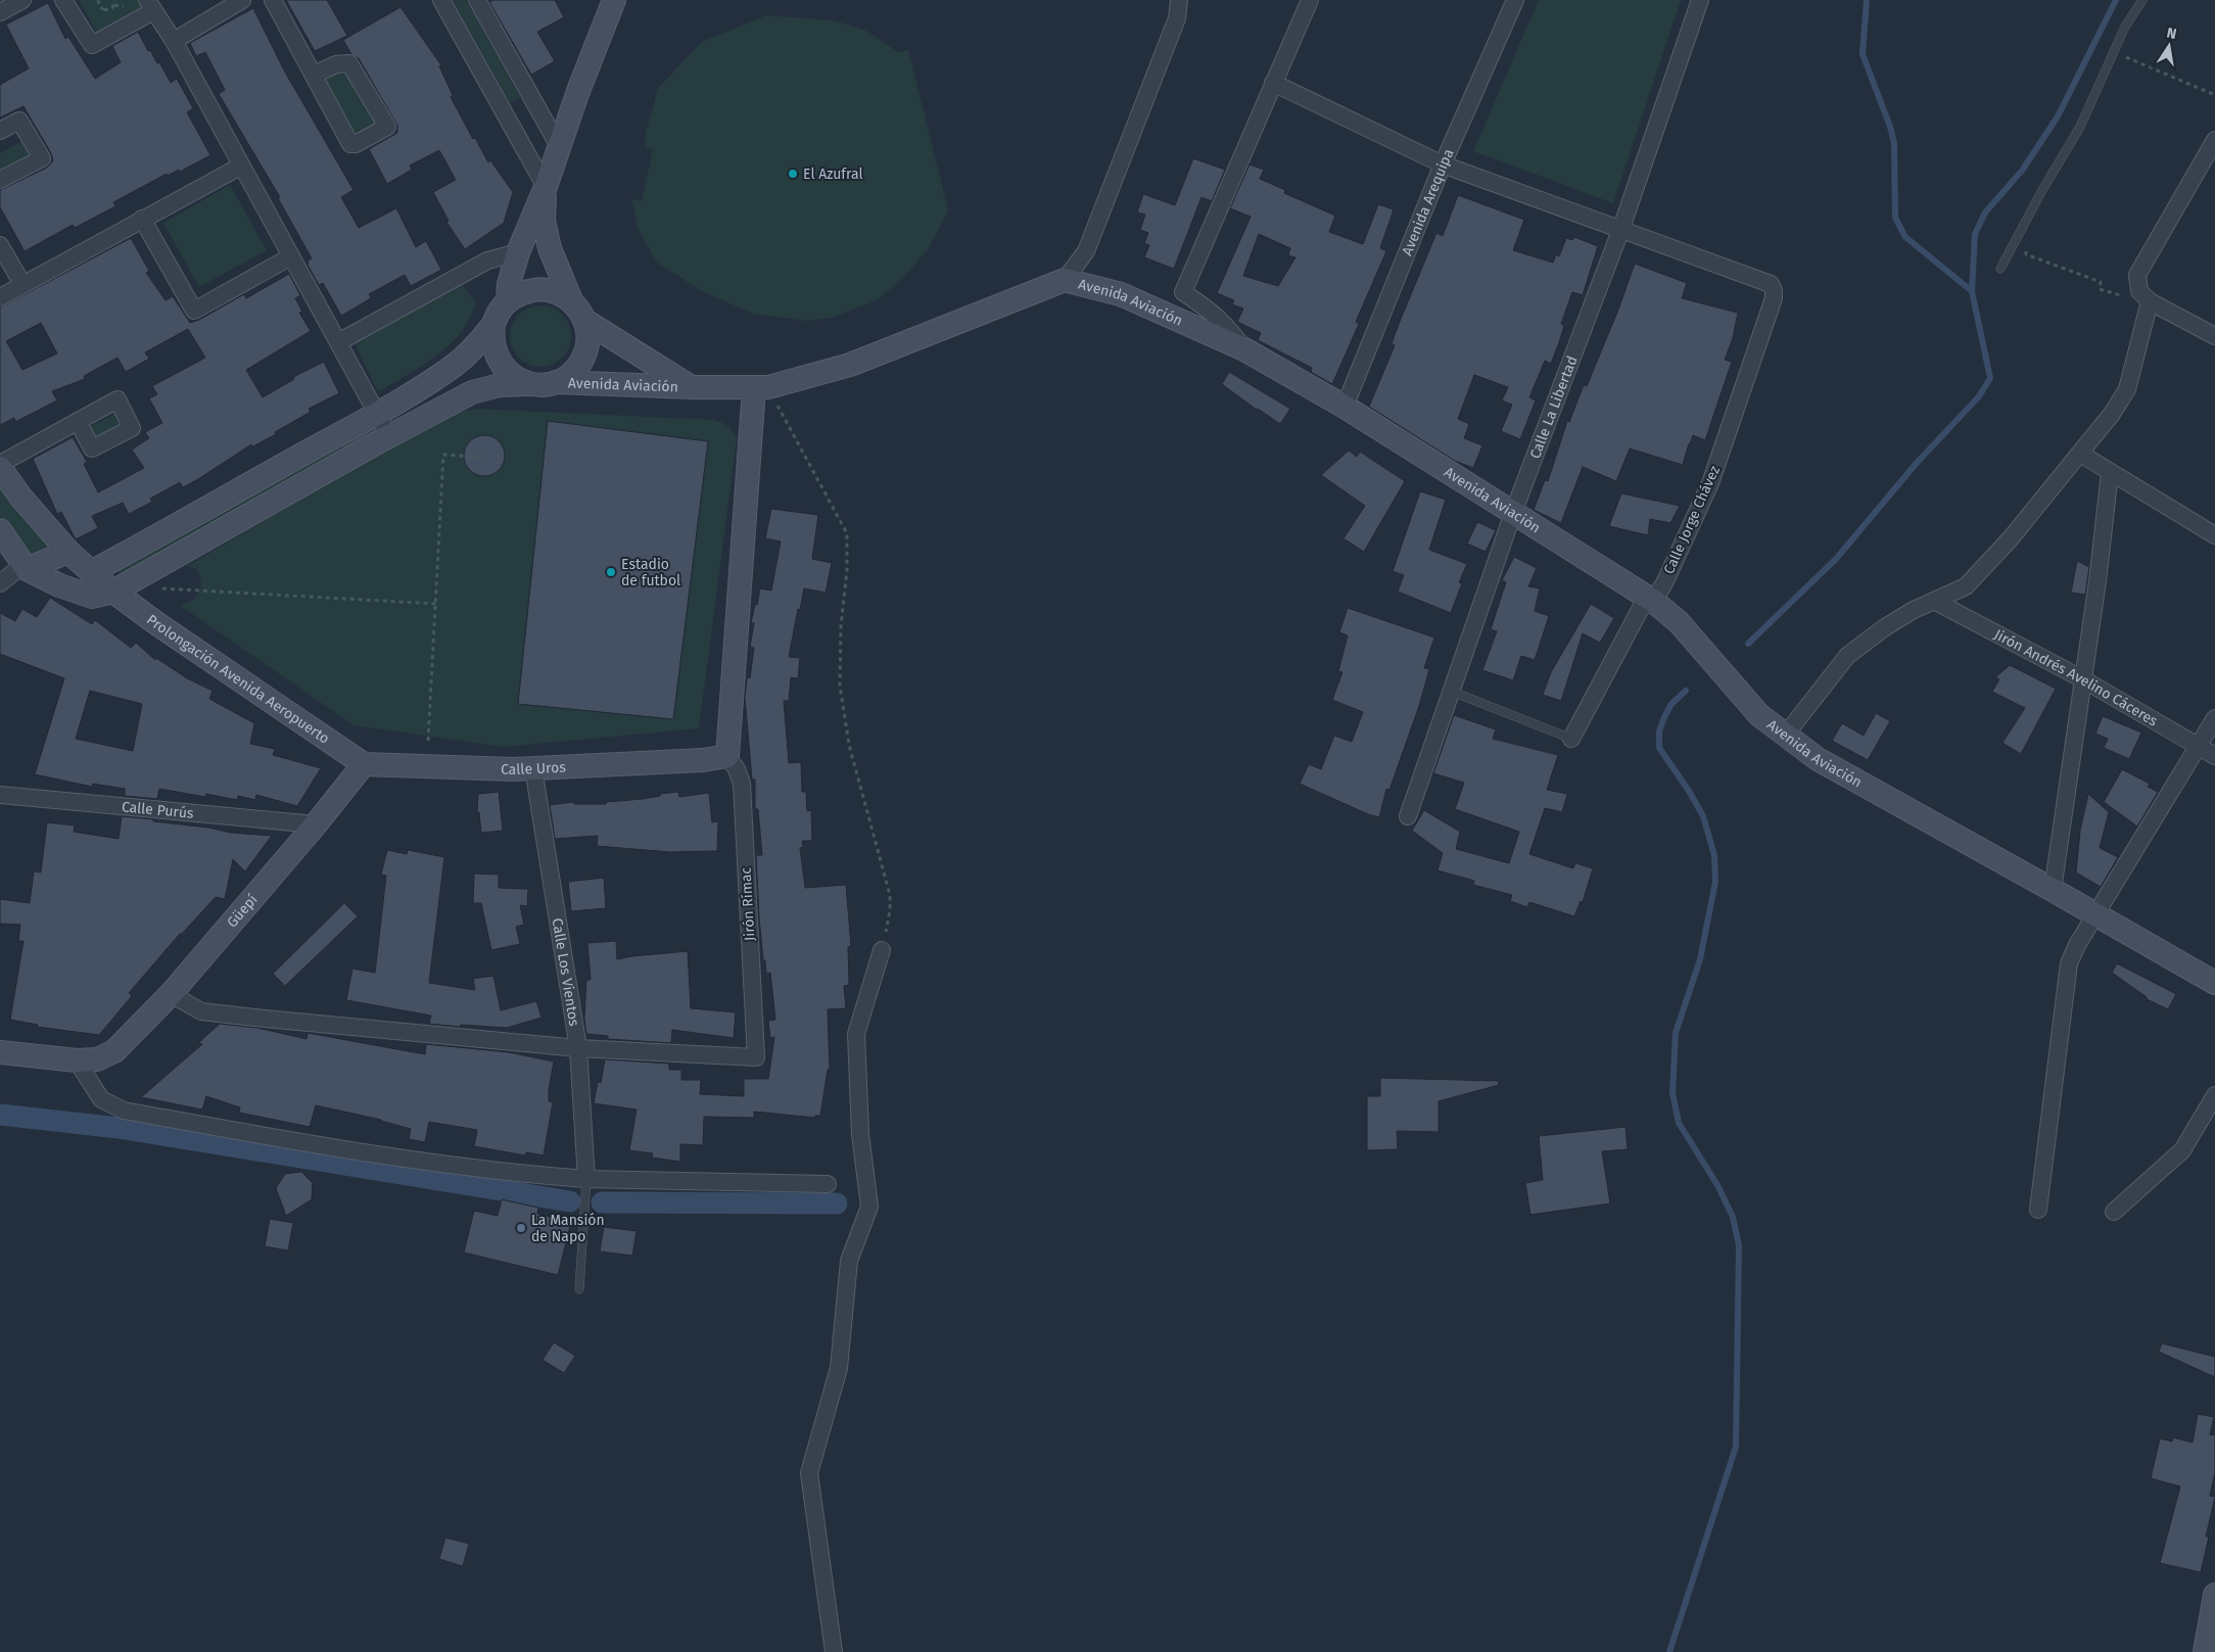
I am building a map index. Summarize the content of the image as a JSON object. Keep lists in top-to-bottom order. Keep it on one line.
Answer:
{"streets":{"street":["Avenida Arequipa","Avenida Aviación","Calle La Libertad","Calle Jorge Chávez","Jirón Andrés Avelino Cáceres","Prolongación Avenida Aeropuerto","Calle Uros","Calle Purús","Jirón Rímac","Güepí","Calle Los Vientos"]},"crossings":[["Avenida Arequipa","Avenida Aviación"],["Avenida Aviación","Calle La Libertad"],["Avenida Aviación","Calle Jorge Chávez"],["Calle La Libertad","Calle Jorge Chávez"],["Prolongación Avenida Aeropuerto","Calle Uros"],["Prolongación Avenida Aeropuerto","Güepí"],["Calle Uros","Jirón Rímac"],["Calle Uros","Güepí"],["Calle Uros","Calle Los Vientos"],["Calle Purús","Güepí"],["Jirón Rímac","Calle Los Vientos"]],"places":["El Azufral","Estadio de futbol","La Mansión de Napo"],"north":"top"}
